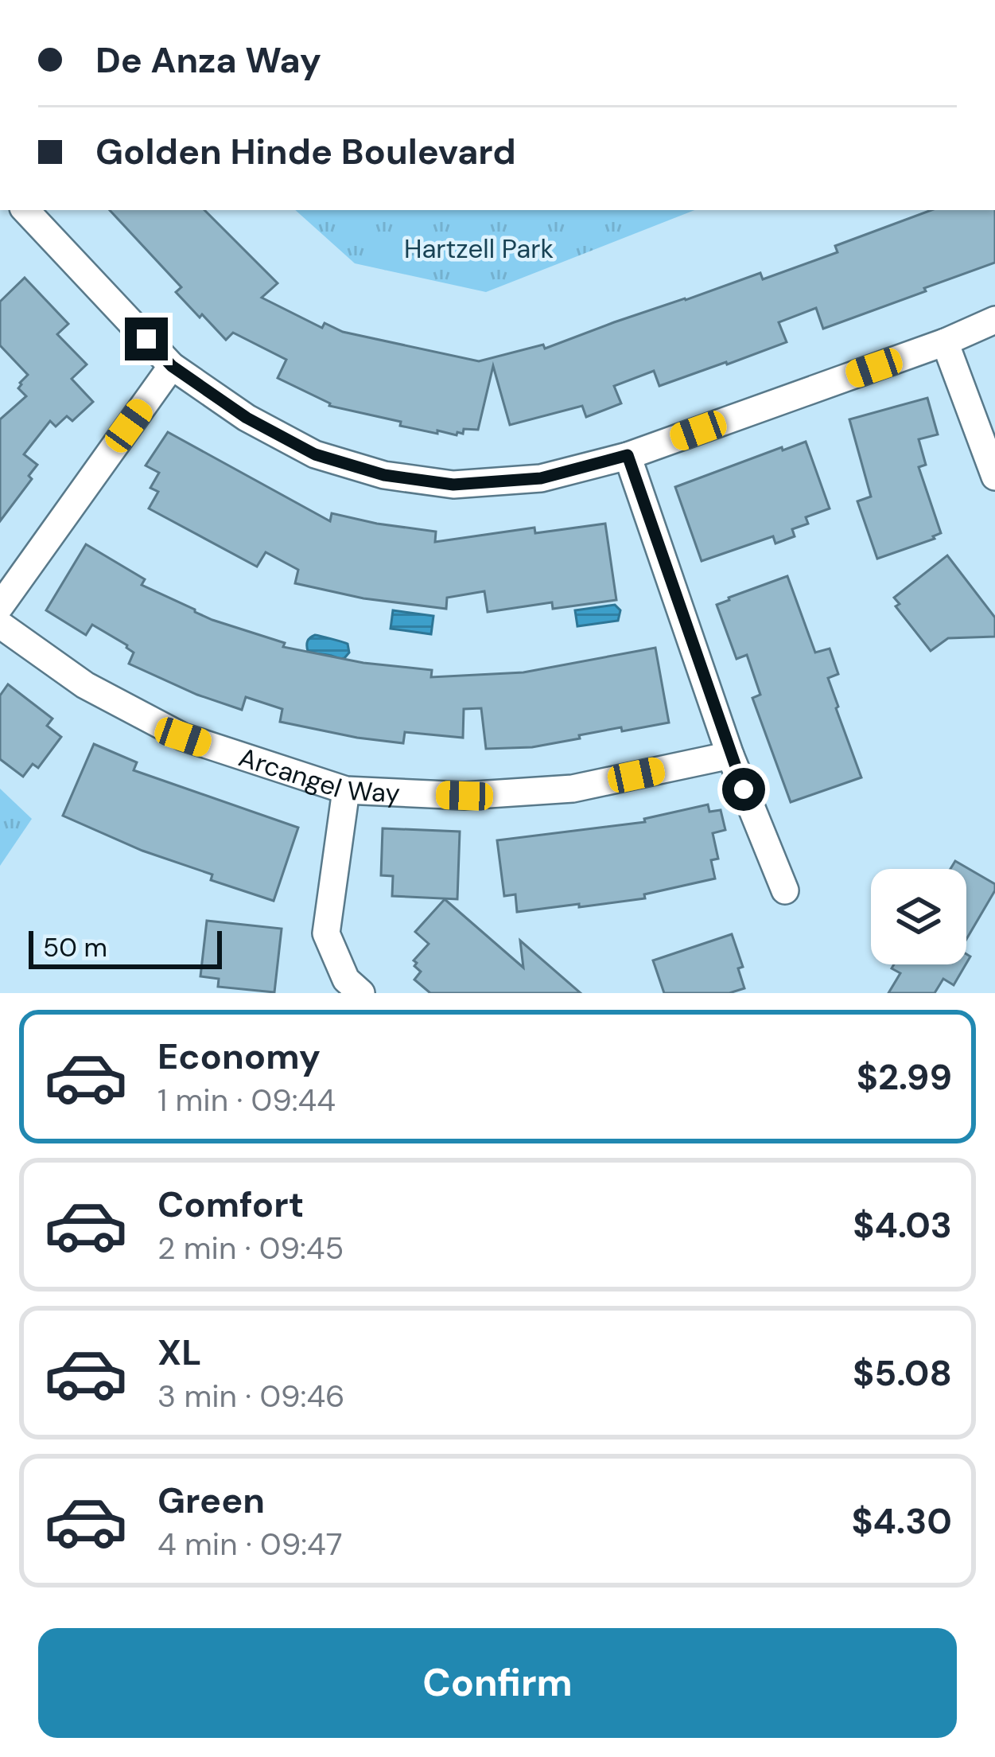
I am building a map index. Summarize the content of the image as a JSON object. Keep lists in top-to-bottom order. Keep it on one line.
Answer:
{"streets":{"street":["Arcangel Way"]},"parks":["Hartzell Park"],"scale_bar":"50 m","page":{"banner":["De Anza Way","Golden Hinde Boulevard"],"scale":"50 m","list":[{"name":"Economy","note":"1 min · 09:44","value":"$2.99"},{"name":"Comfort","note":"2 min · 09:45","value":"$4.03"},{"name":"XL","note":"3 min · 09:46","value":"$5.08"},{"name":"Green","note":"4 min · 09:47","value":"$4.30"}],"buttons":"Confirm"}}
